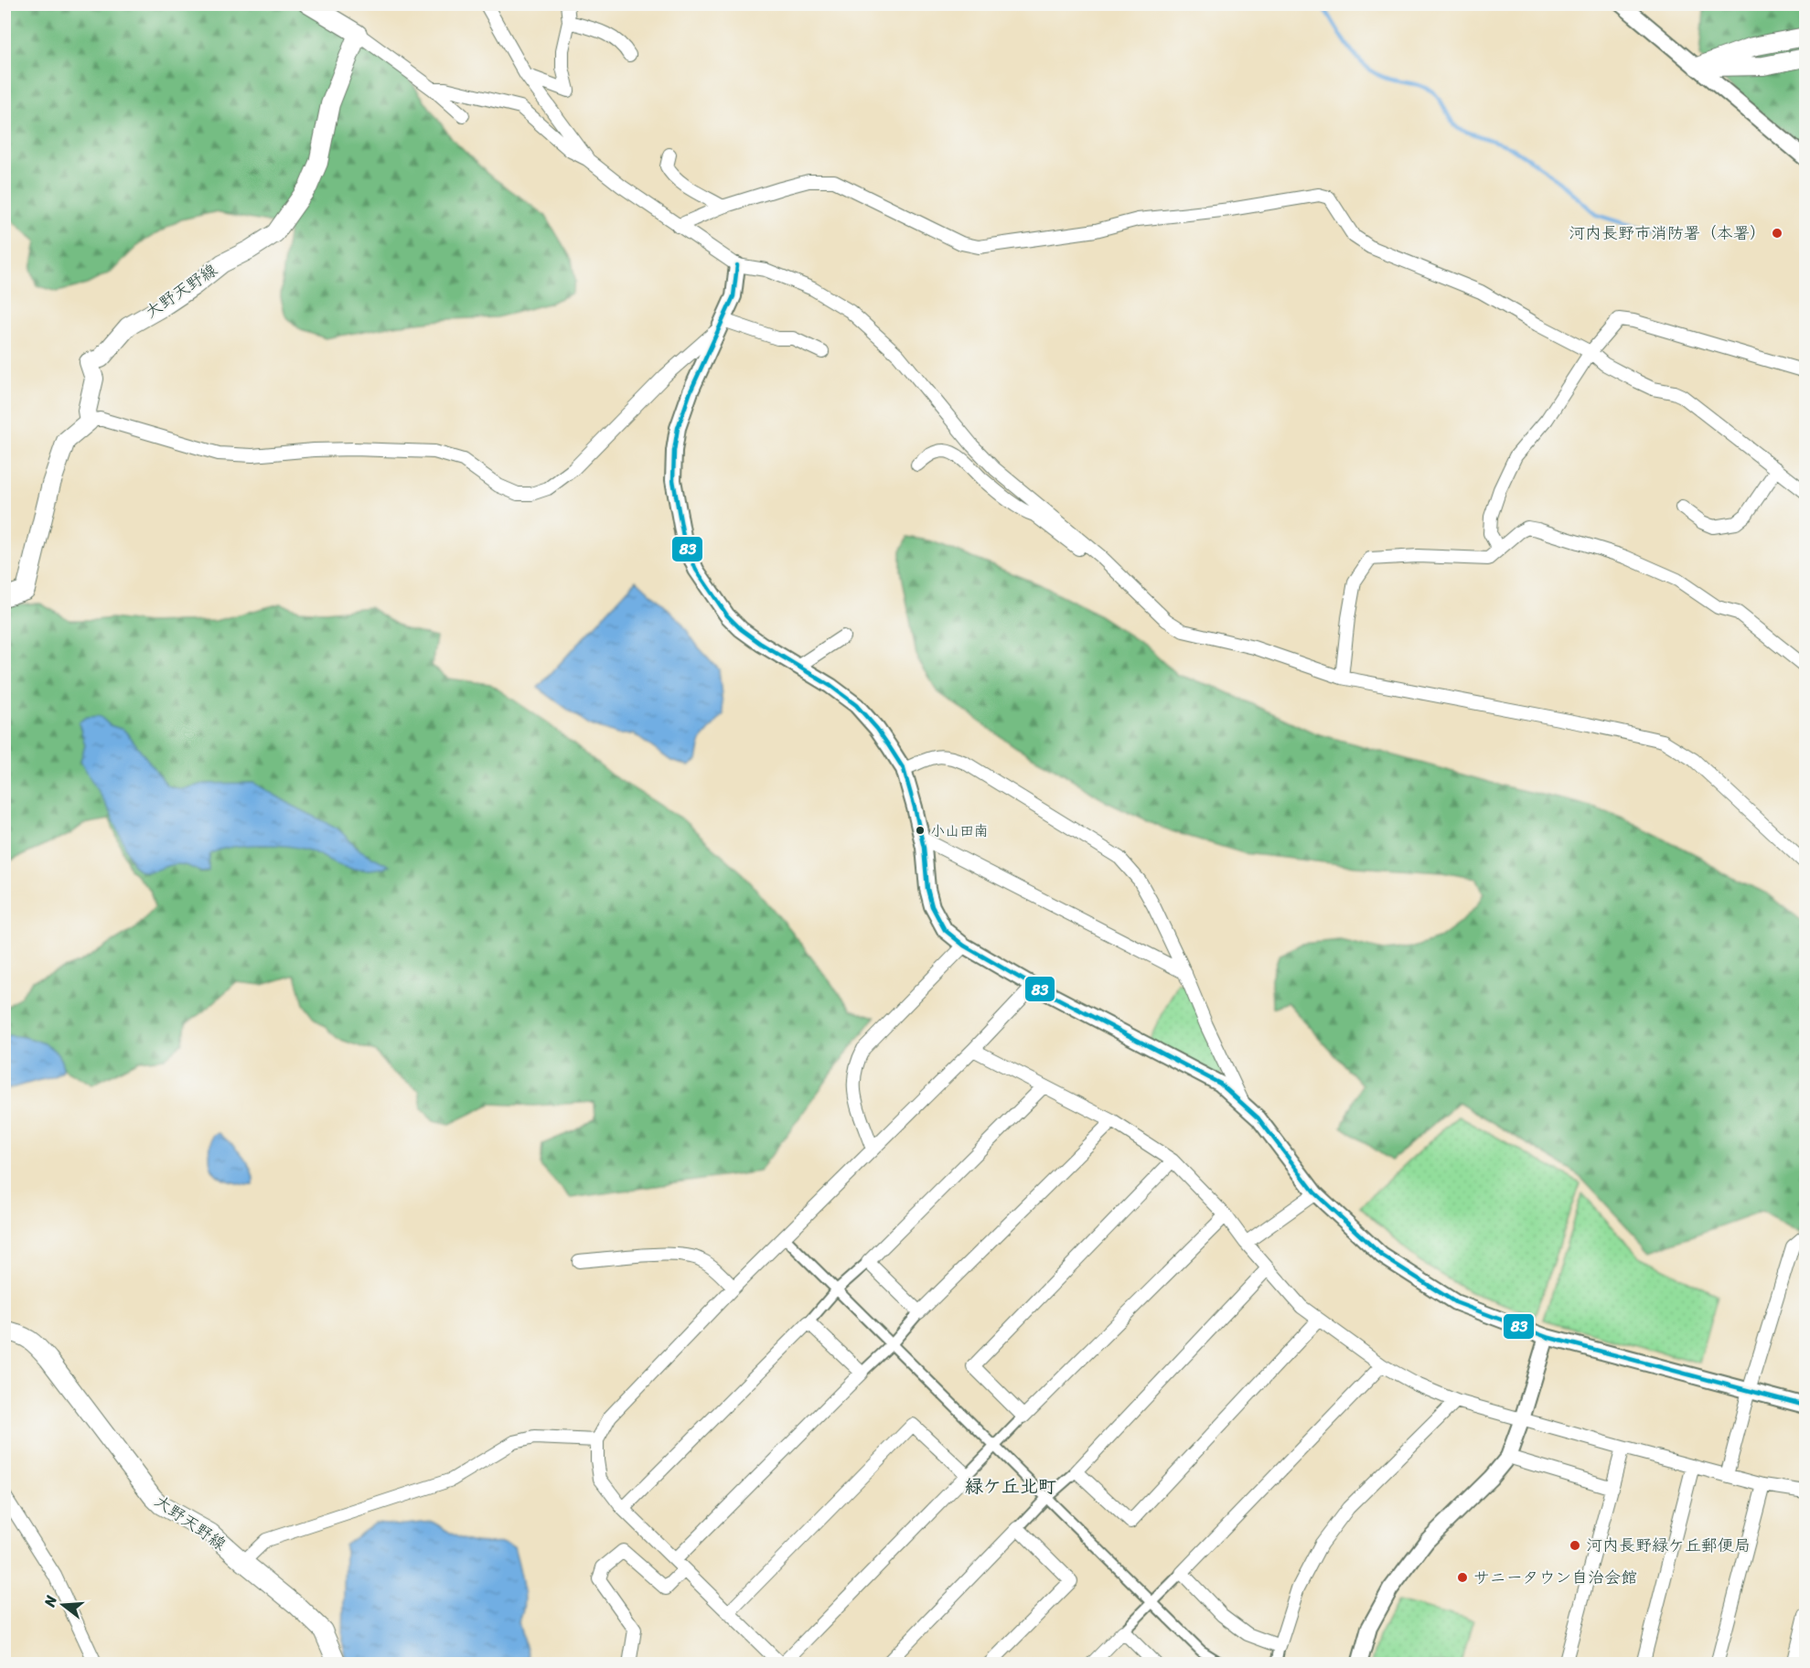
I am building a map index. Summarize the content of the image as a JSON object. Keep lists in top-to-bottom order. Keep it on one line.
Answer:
{"streets":{"main road":["大野天野線"]},"districts":["緑ケ丘北町"],"places":["河内長野市消防署（本署）","小山田南","河内長野緑ケ丘郵便局","サニータウン自治会館"],"lines":["transit line 83"],"north":"left"}
